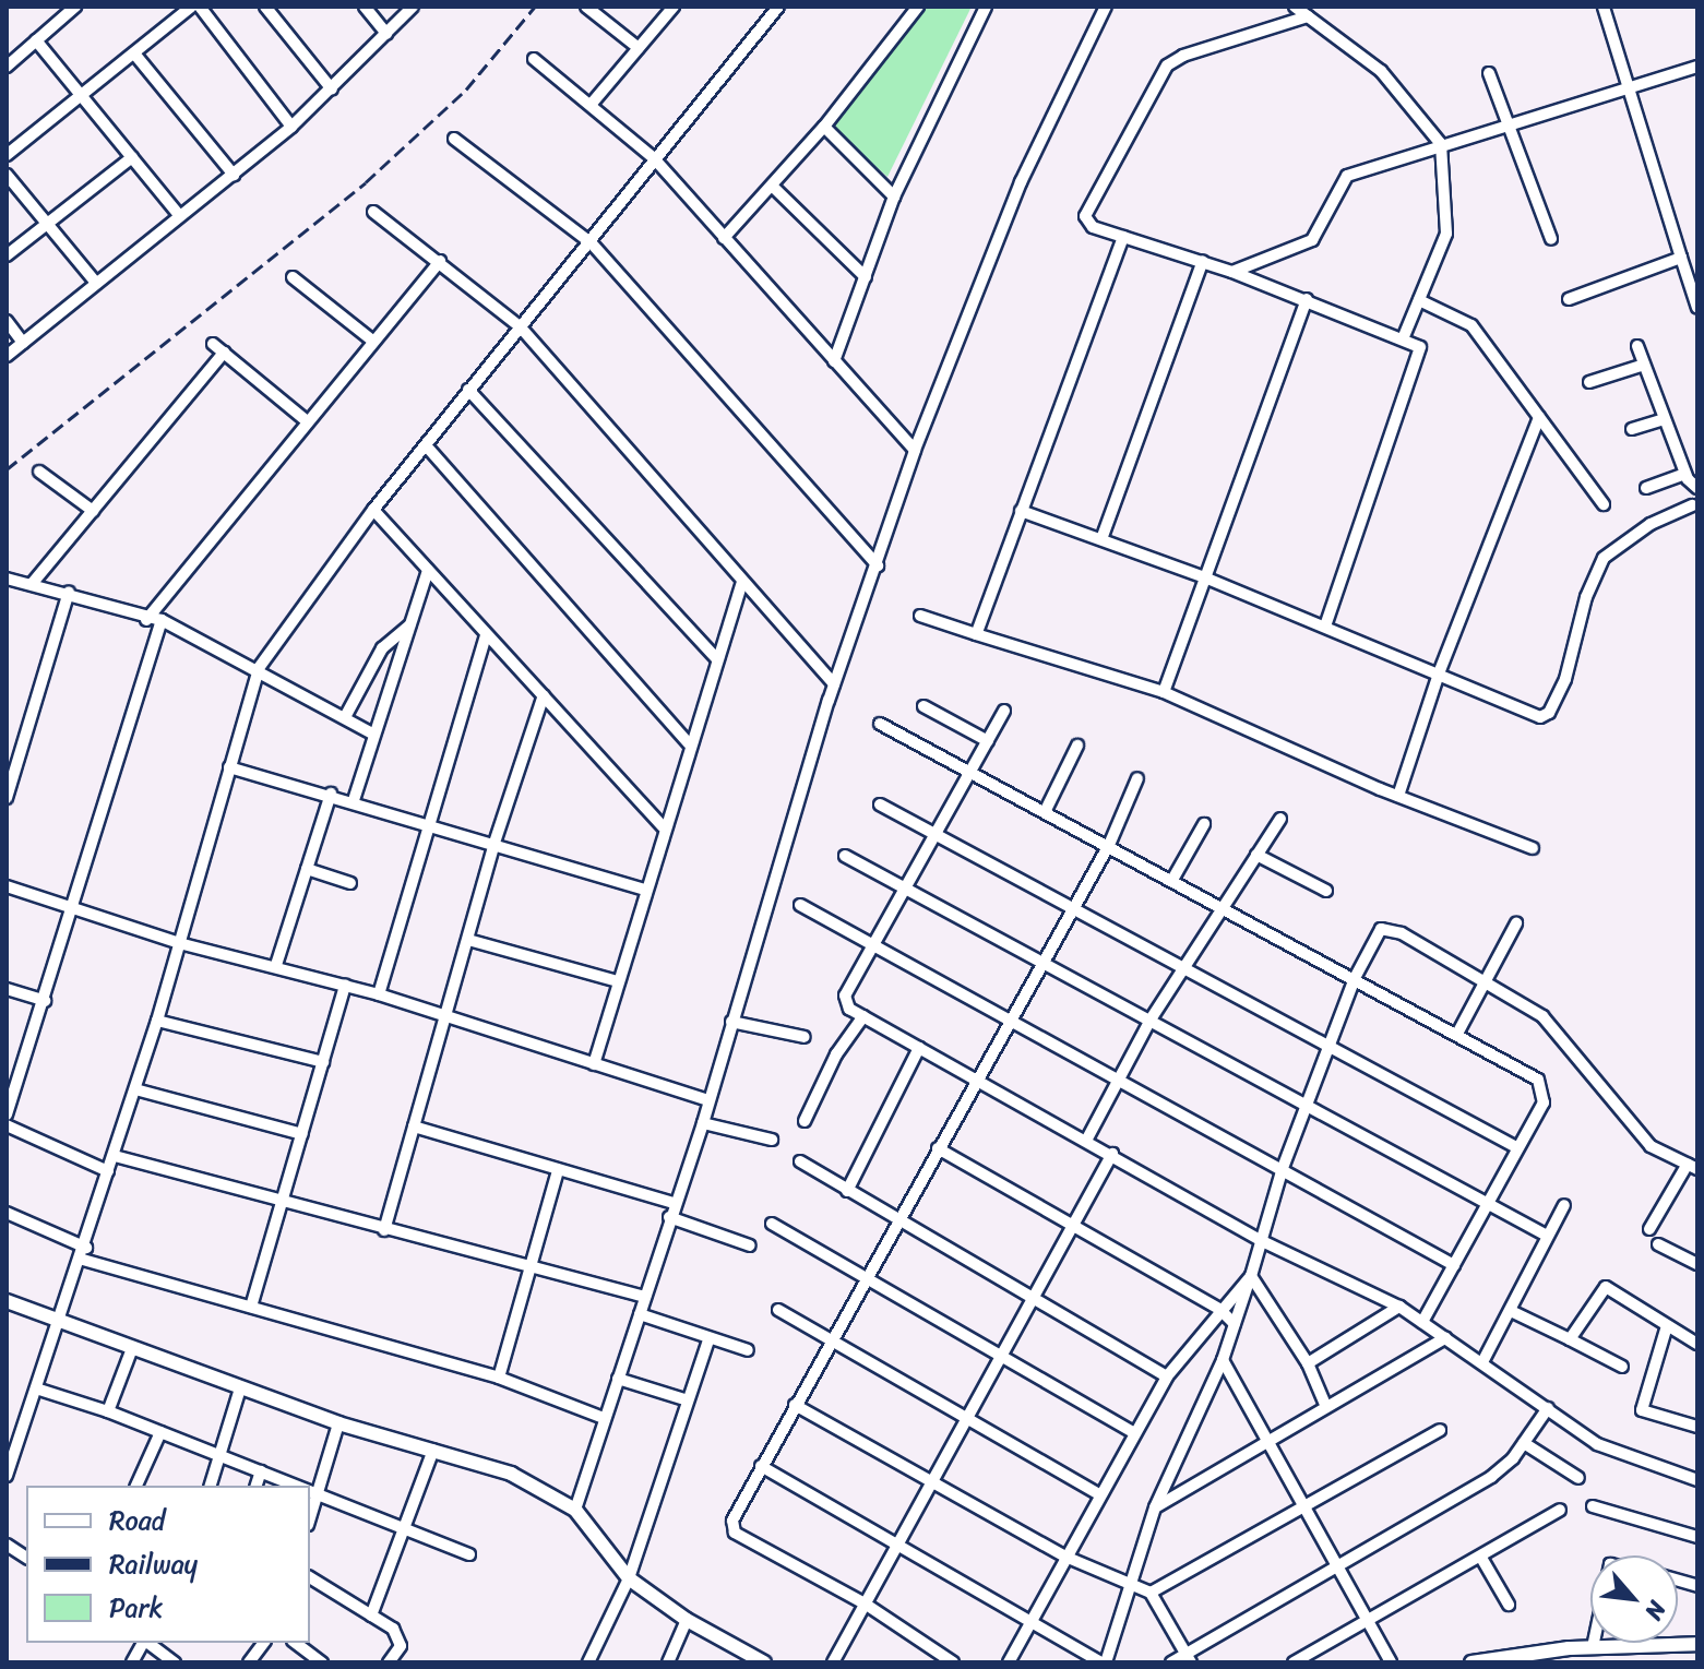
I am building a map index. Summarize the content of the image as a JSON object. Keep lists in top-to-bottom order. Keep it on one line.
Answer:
{"legend":["Road","Railway","Park"],"north":"bottom right"}
